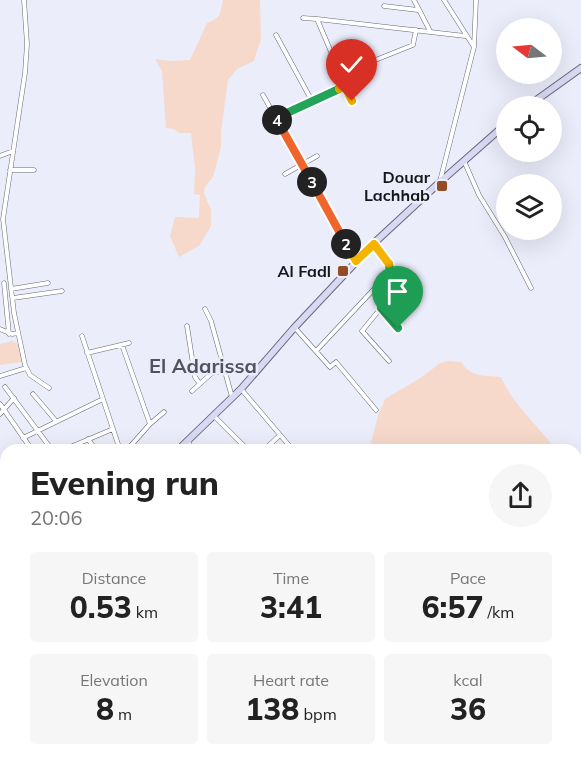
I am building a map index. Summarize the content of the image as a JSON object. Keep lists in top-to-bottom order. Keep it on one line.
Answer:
{"districts":["El Adarissa"],"places":{"transit":["Douar Lachhab","Al Fadl"]},"north":"left","page":{"pins":["4","3","2"],"heading":["Evening run","20:06"],"stats":[["Distance","0.53 km"],["Time","3:41"],["Pace","6:57 /km"],["Elevation","8 m"],["Heart rate","138 bpm"],["kcal","36"]]}}
